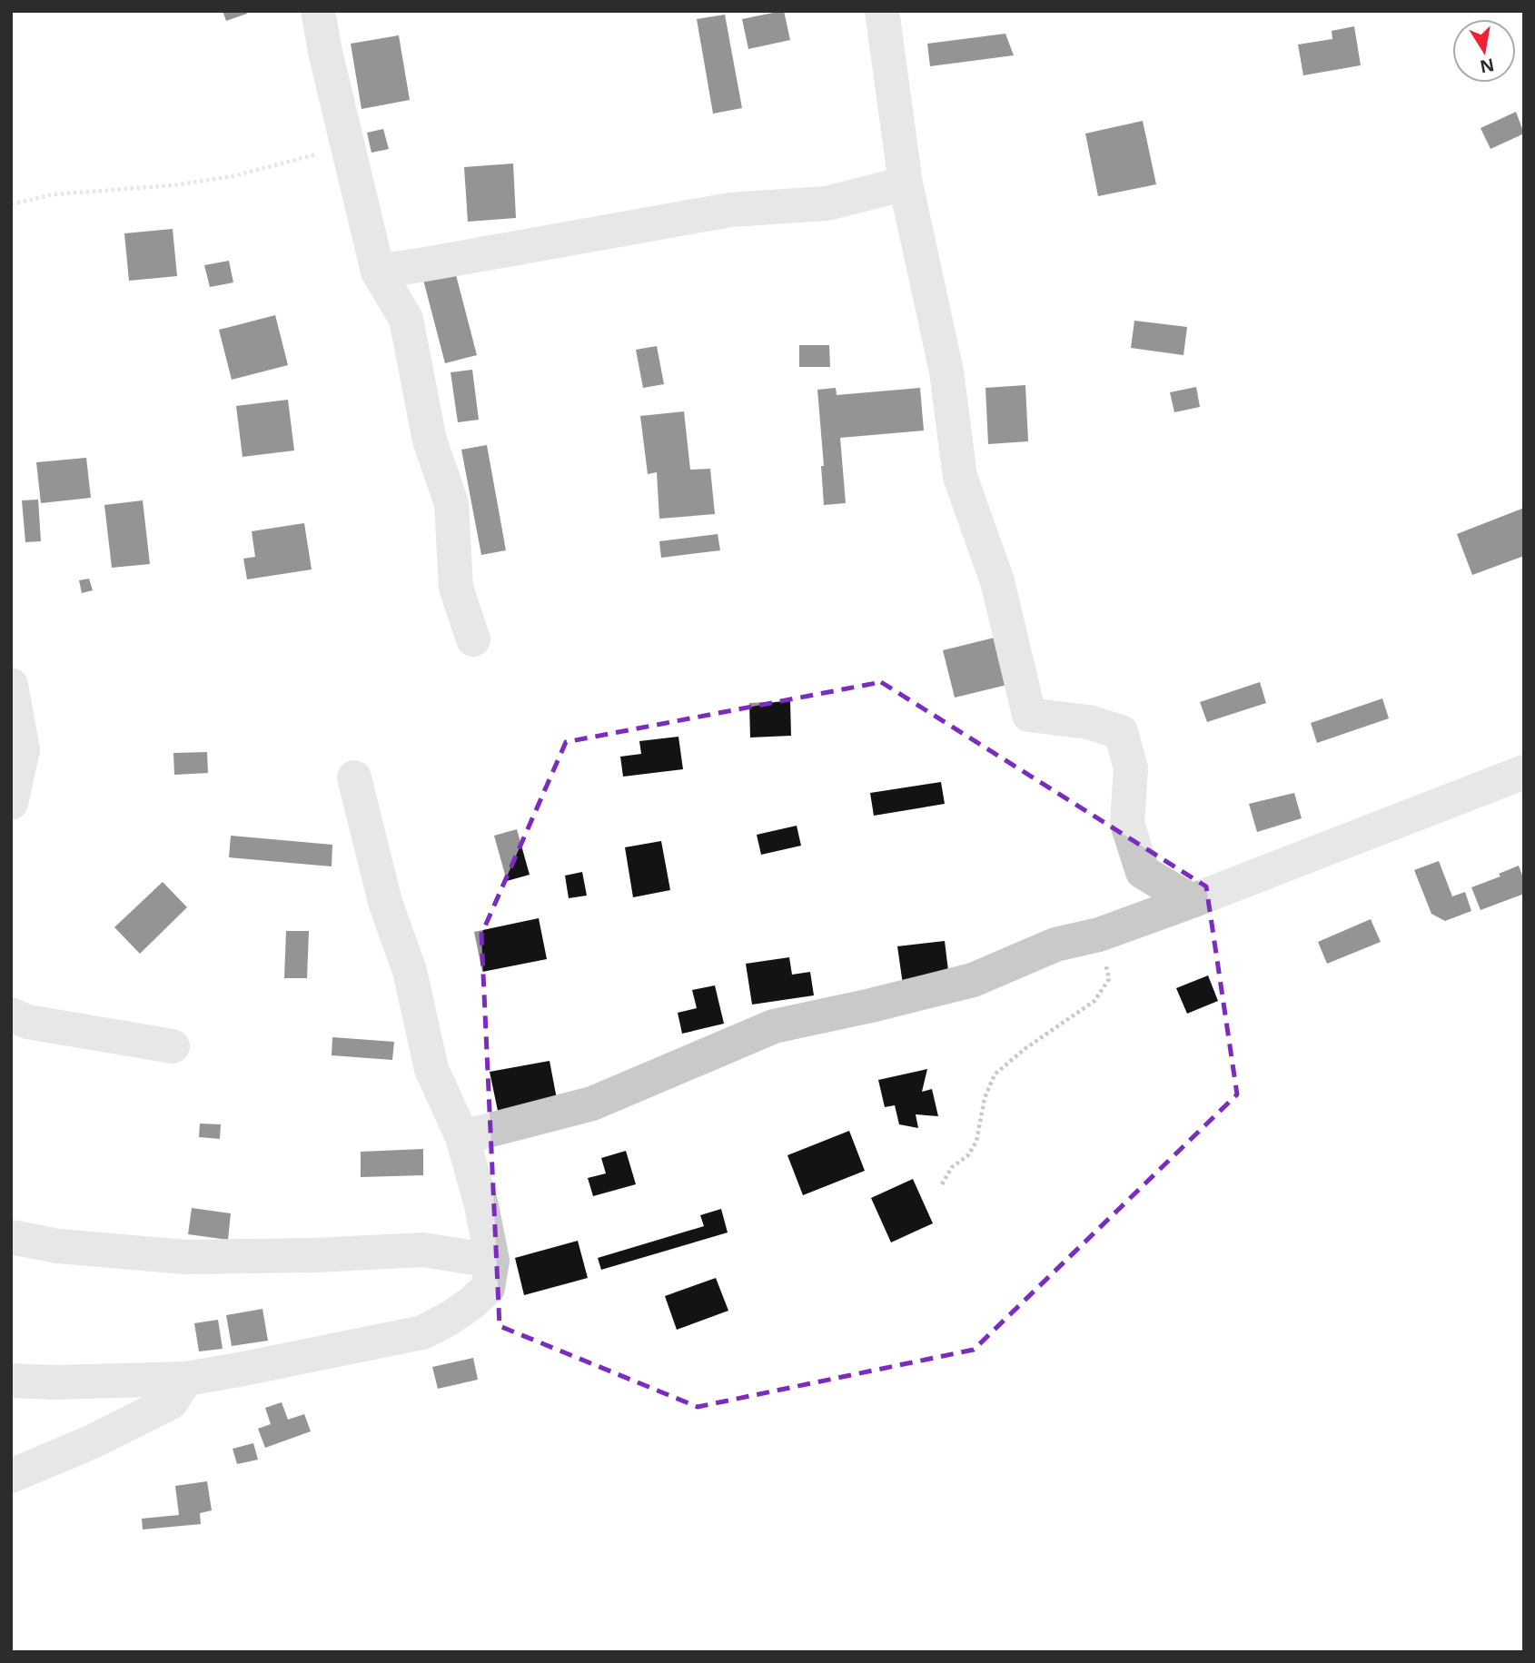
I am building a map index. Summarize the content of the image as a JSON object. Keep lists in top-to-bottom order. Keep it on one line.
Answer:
{"north":"bottom"}
